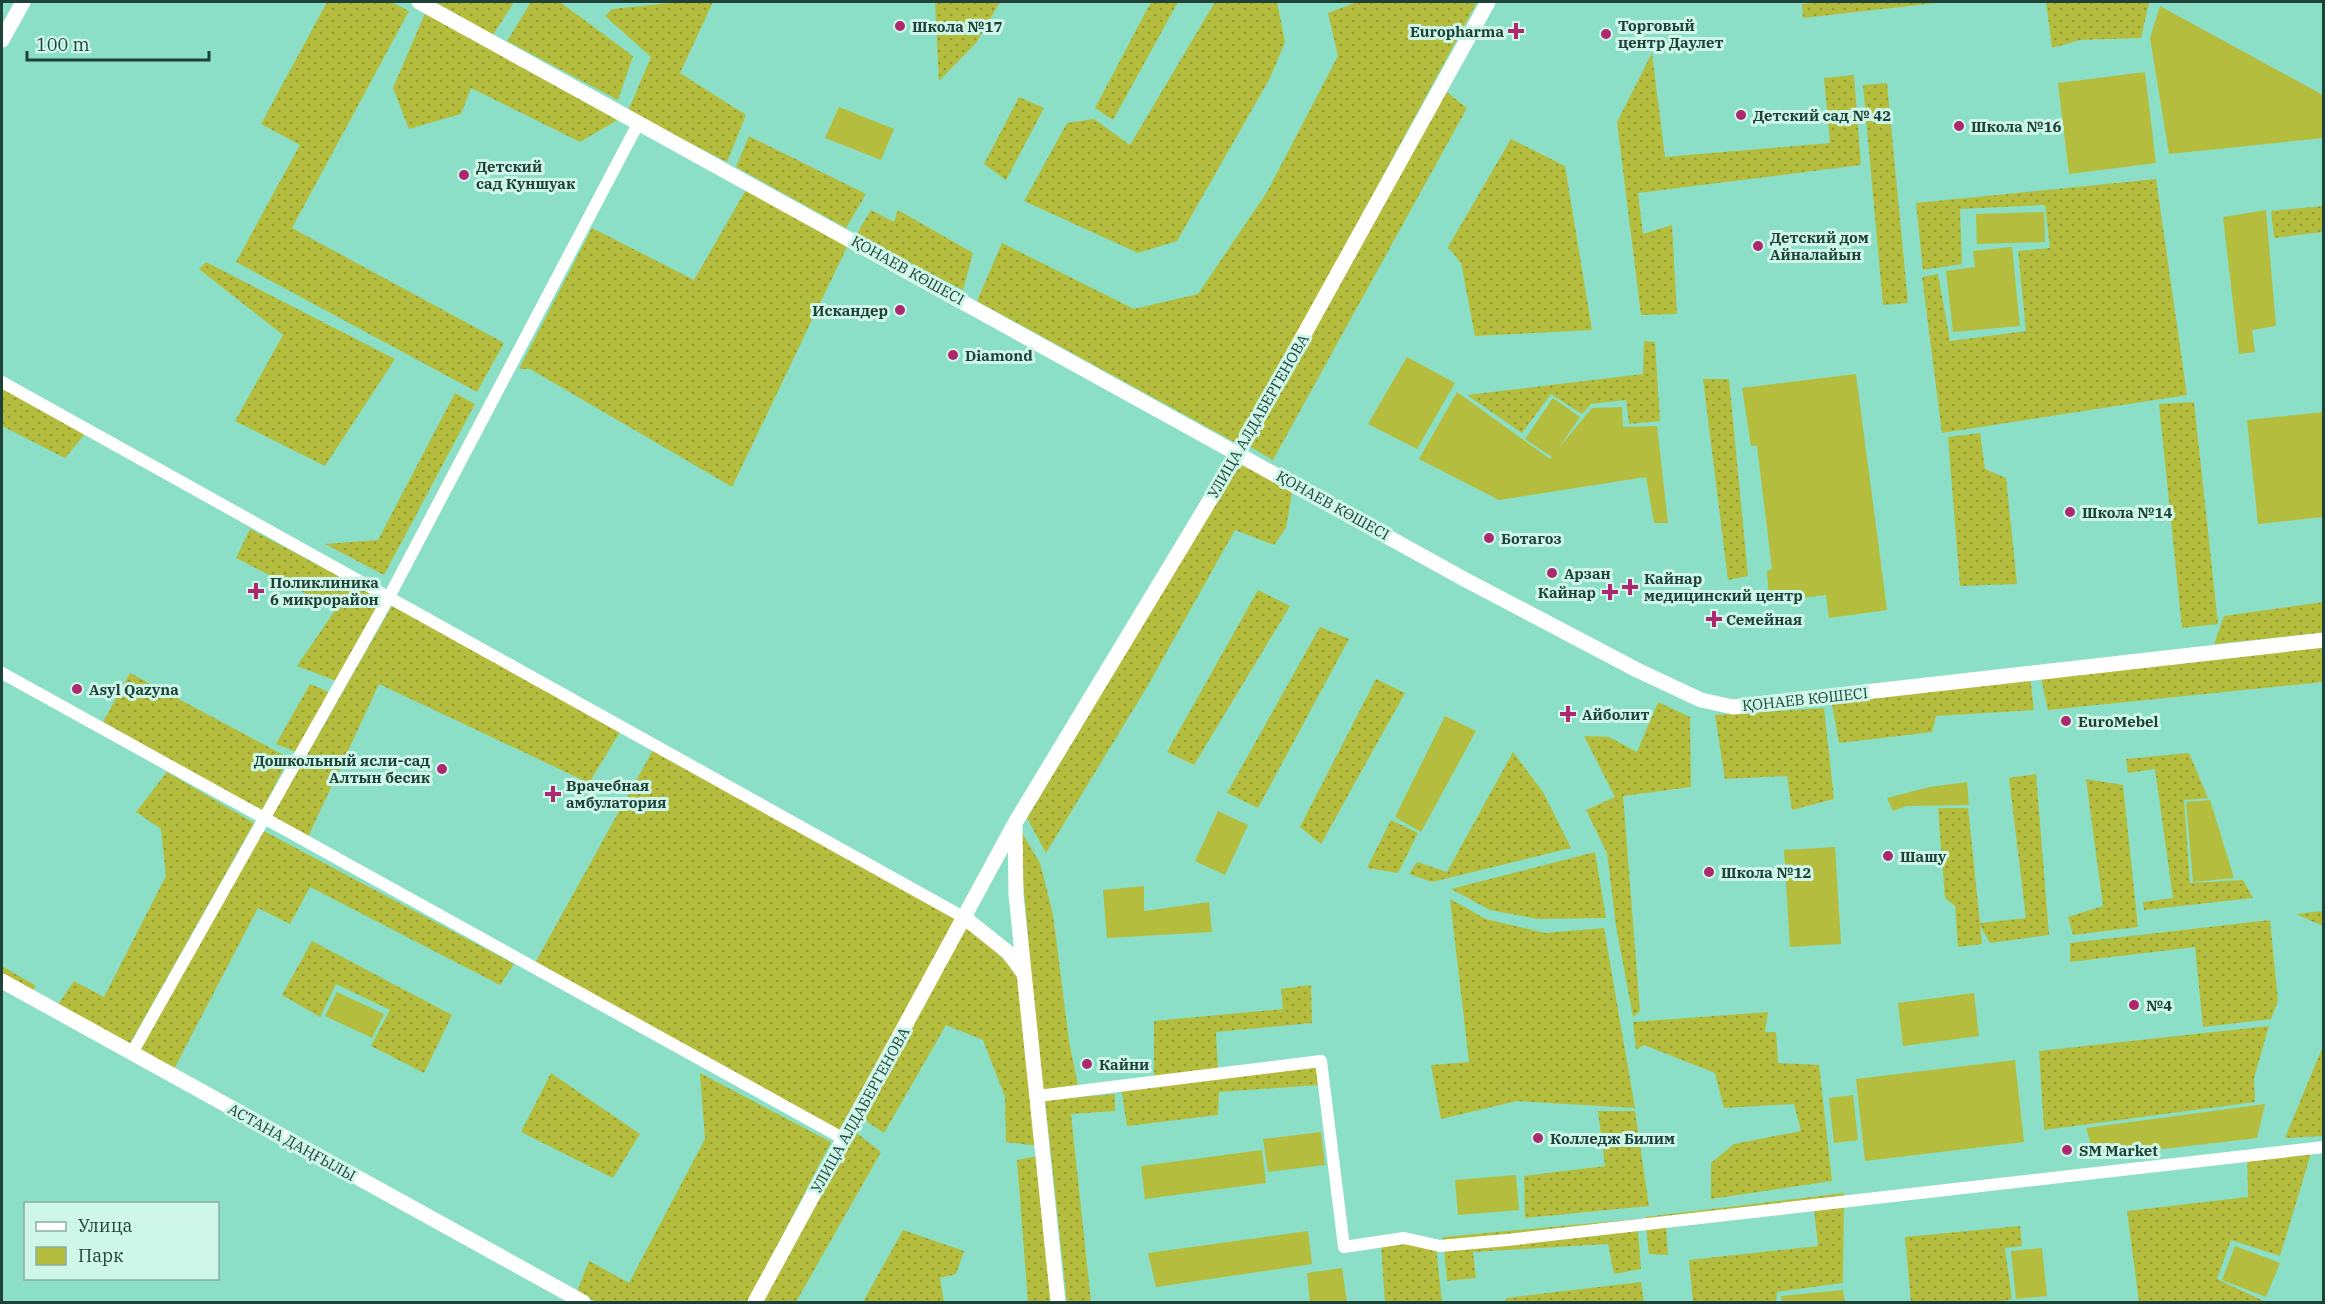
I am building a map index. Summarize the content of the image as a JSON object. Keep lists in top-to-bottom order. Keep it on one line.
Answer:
{"streets":{"street":["ҚОНАЕВ КӨШЕСІ","УЛИЦА АЛДАБЕРГЕНОВА","АСТАНА ДАҢҒЫЛЫ"]},"crossings":[["ҚОНАЕВ КӨШЕСІ","УЛИЦА АЛДАБЕРГЕНОВА"]],"places":{"other":["Школа №17","Торговый центр Даулет","Детский сад № 42","Школа №16","Детский сад Куншуак","Детский дом Айналайын","Искандер","Diamond","Школа №14","Ботагоз","Арзан","Asyl Qazyna","EuroMebel","Дошкольный ясли-сад Алтын бесик","Шашу","Школа №12","№4","Кайни","Колледж Билим","SM Market"],"health":["Europharma","Кайнар медицинский центр","Поликлиника 6 микрорайон","Кайнар","Семейная","Айболит","Врачебная амбулатория"]},"legend":["Улица","Парк"],"scale_bar":"100 m"}
